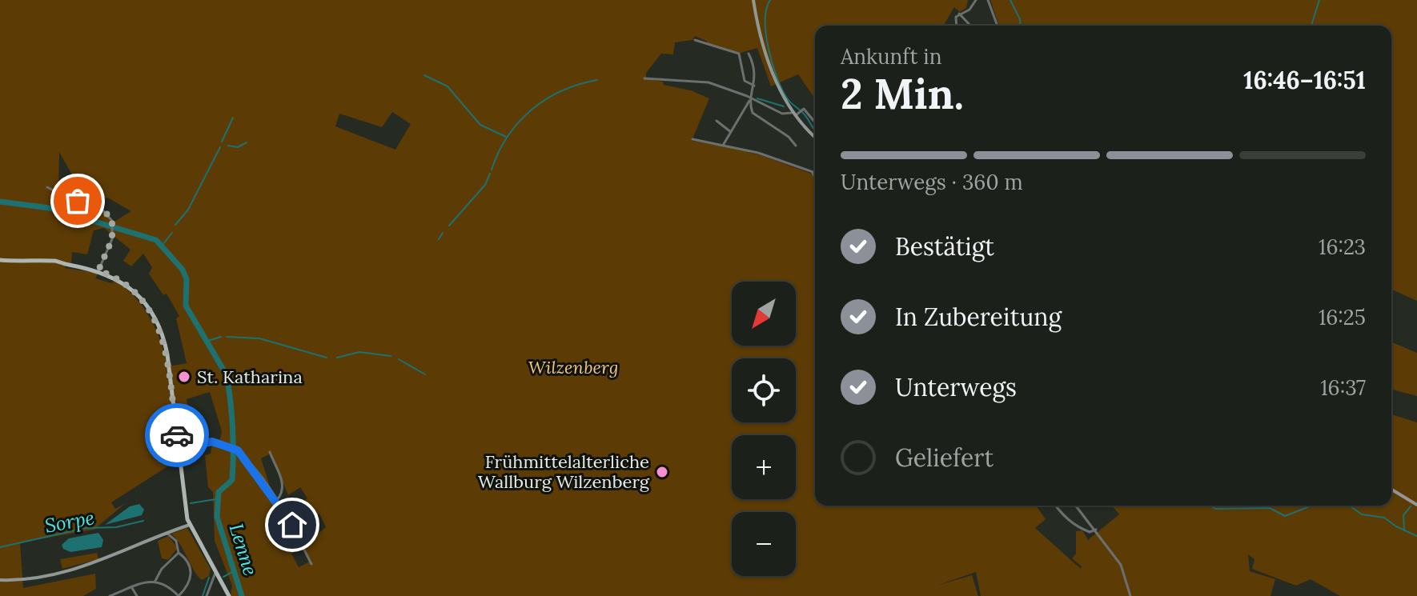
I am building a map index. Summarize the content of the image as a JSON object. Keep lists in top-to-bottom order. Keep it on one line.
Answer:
{"water":["Sorpe","Lenne"],"parks":["Wilzenberg"],"places":["St. Katharina","Frühmittelalterliche Wallburg Wilzenberg"],"north":"bottom left","page":{"heading":["2 Min.","Ankunft in","16:46–16:51"],"bar":"Unterwegs · 360 m","list":[["Bestätigt","16:23"],["In Zubereitung","16:25"],["Unterwegs","16:37"],"Geliefert"],"map_buttons":["+","−"]}}
